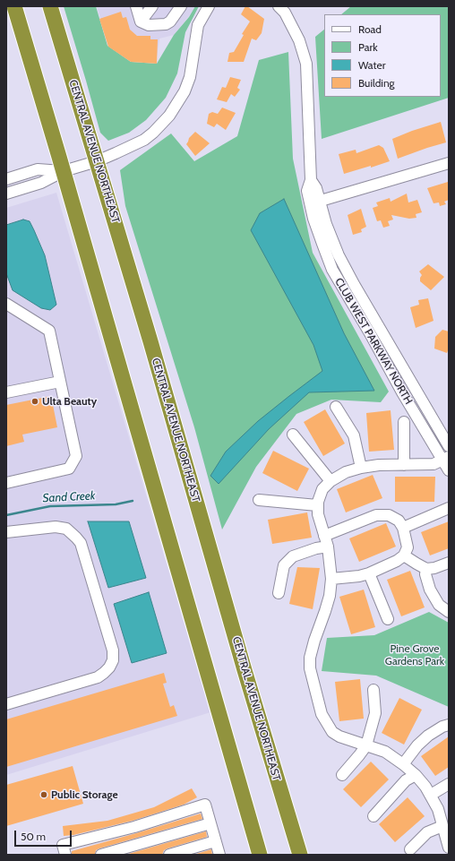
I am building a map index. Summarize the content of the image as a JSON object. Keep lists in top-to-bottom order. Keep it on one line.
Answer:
{"streets":{"highway":["CENTRAL AVENUE NORTHEAST"],"street":["CLUB WEST PARKWAY NORTH"]},"water":["Sand Creek"],"parks":["Pine Grove Gardens Park"],"places":["Ulta Beauty","Public Storage"],"legend":["Road","Park","Water","Building"],"scale_bar":"50 m"}
